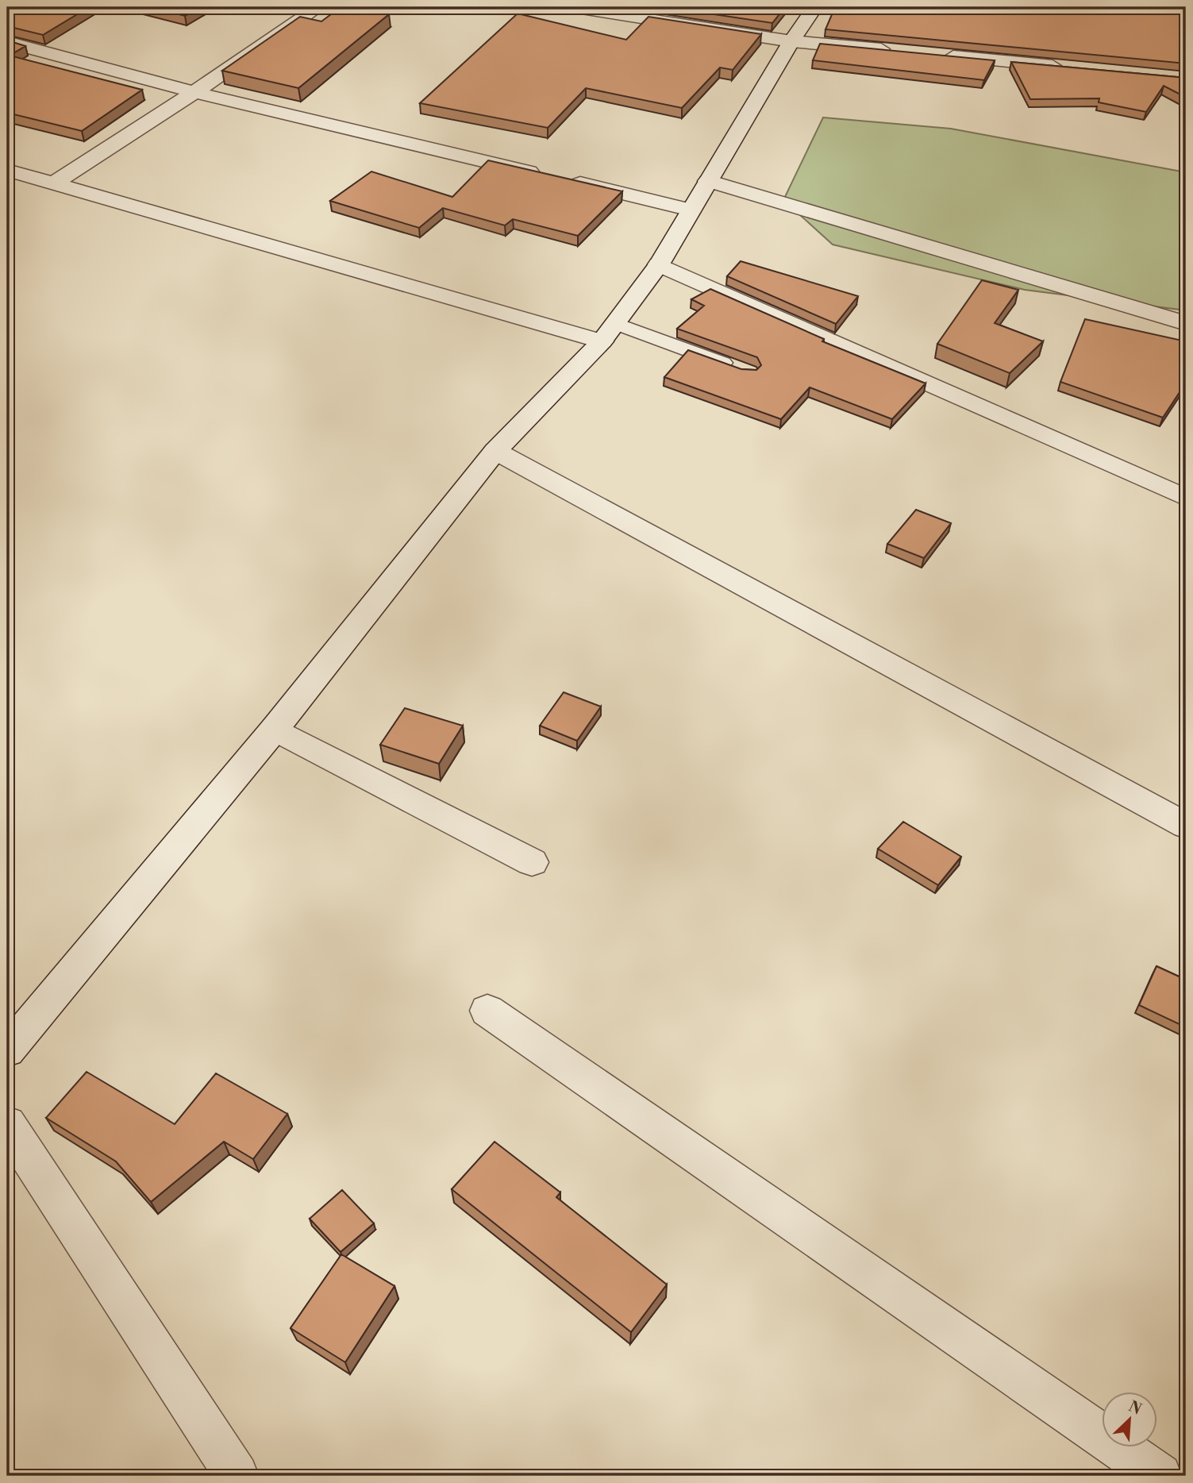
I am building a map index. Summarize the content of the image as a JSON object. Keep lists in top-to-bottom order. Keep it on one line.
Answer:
{"north":"top right"}
